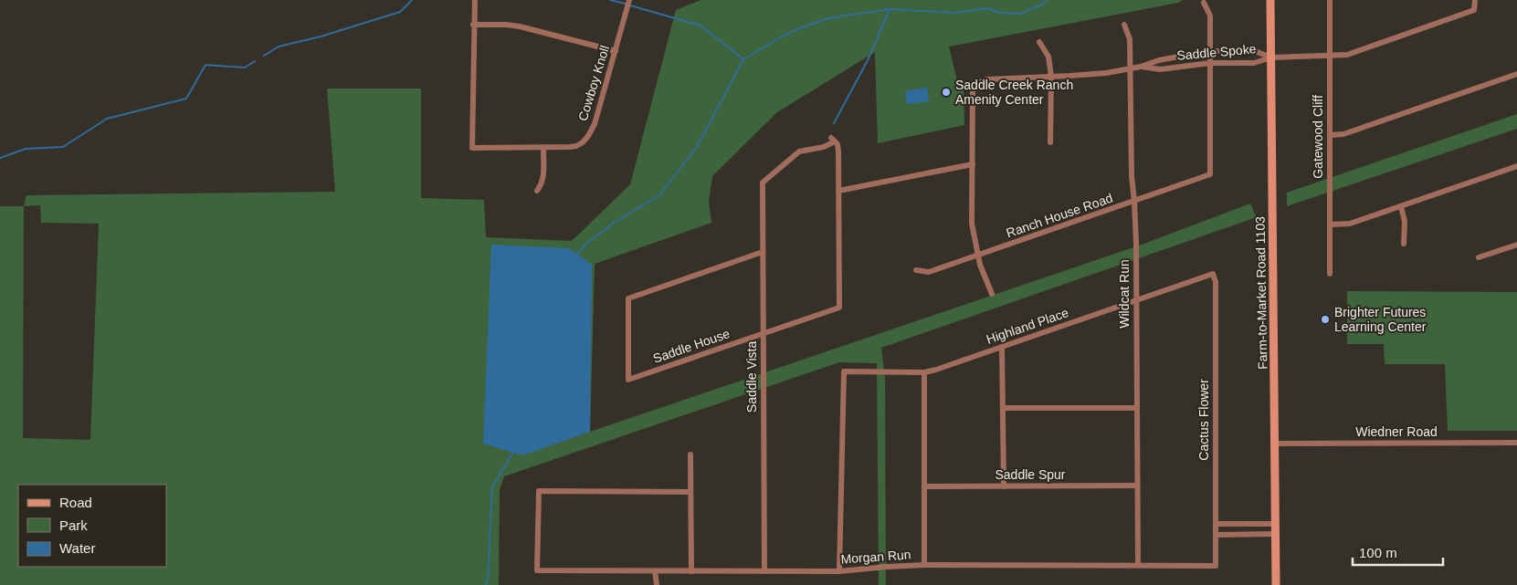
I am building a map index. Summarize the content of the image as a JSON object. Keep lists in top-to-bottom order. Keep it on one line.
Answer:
{"streets":{"main road":["Farm-to-Market Road 1103"],"street":["Saddle Spoke","Cowboy Knoll","Gatewood Cliff","Ranch House Road","Wildcat Run","Highland Place","Saddle House","Saddle Vista","Cactus Flower","Wiedner Road","Saddle Spur","Morgan Run"]},"crossings":[["Saddle Spoke","Ranch House Road"],["Saddle Spoke","Farm-to-Market Road 1103"],["Saddle Spoke","Wildcat Run"],["Ranch House Road","Wildcat Run"],["Farm-to-Market Road 1103","Wiedner Road"],["Wildcat Run","Highland Place"],["Wildcat Run","Saddle Spur"],["Wildcat Run","Morgan Run"],["Highland Place","Cactus Flower"],["Highland Place","Morgan Run"],["Saddle House","Saddle Vista"],["Saddle Vista","Morgan Run"],["Cactus Flower","Morgan Run"]],"places":["Saddle Creek Ranch Amenity Center","Brighter Futures Learning Center"],"legend":["Road","Park","Water"],"scale_bar":"100 m"}
